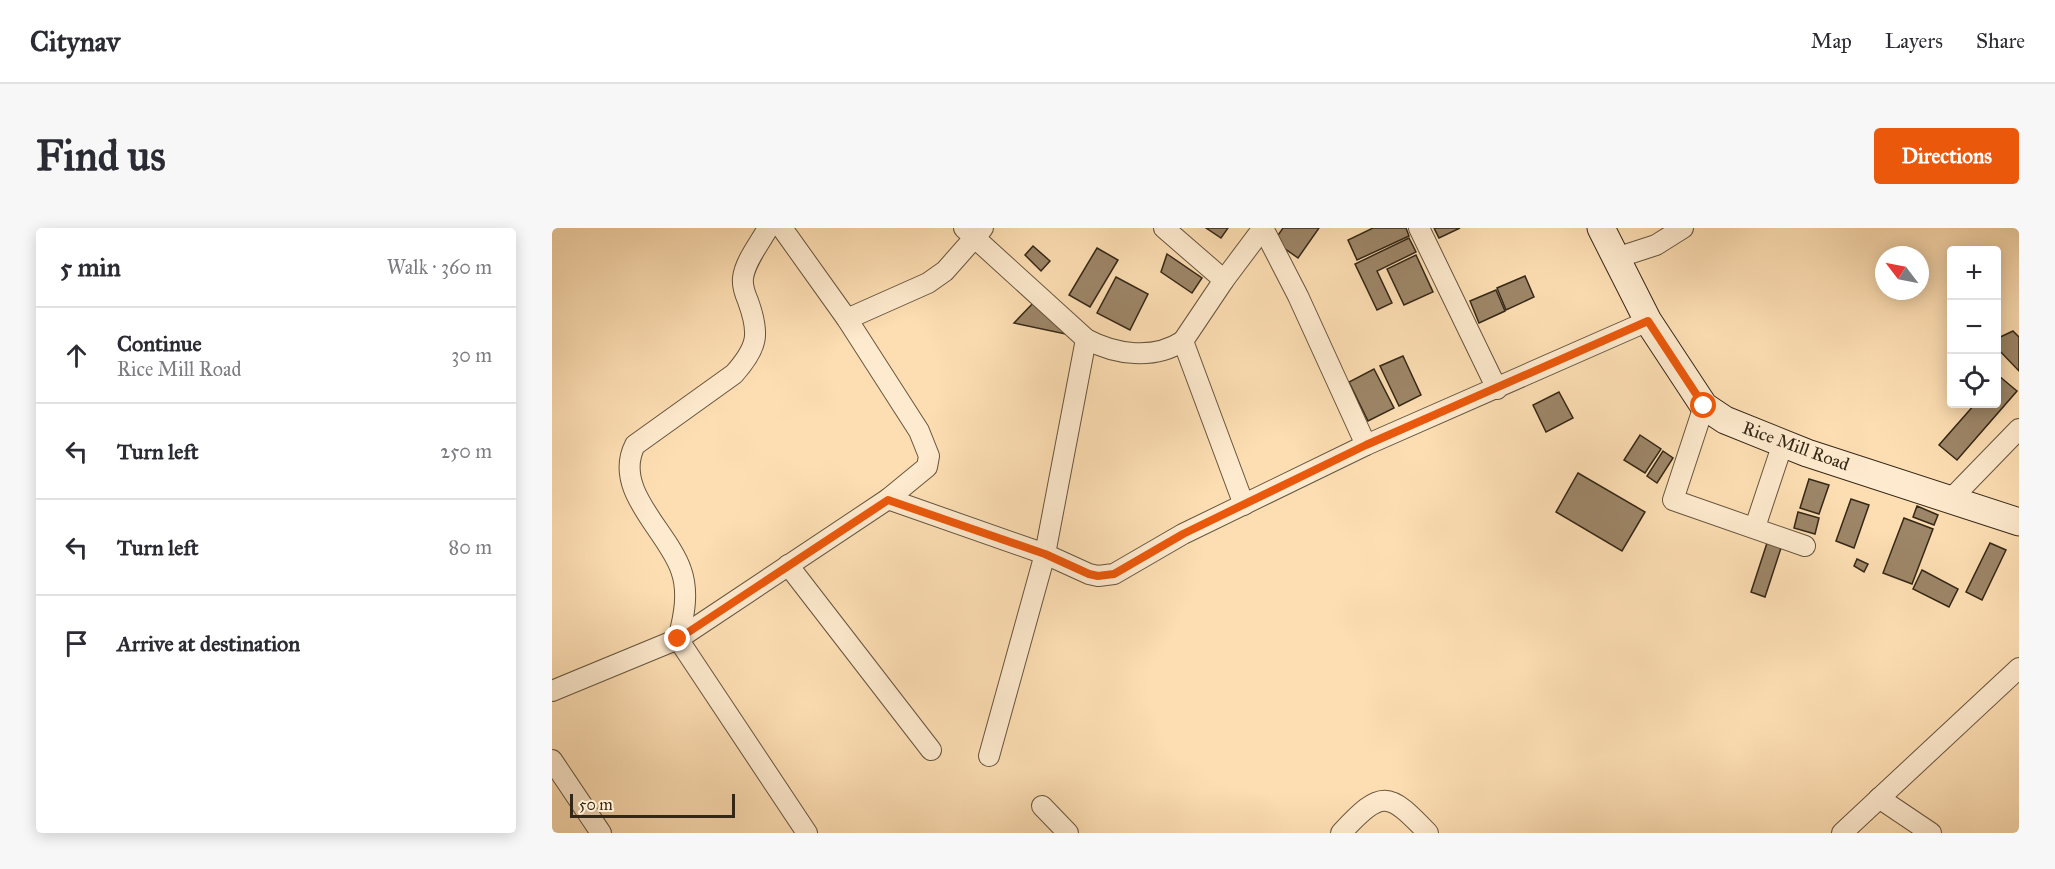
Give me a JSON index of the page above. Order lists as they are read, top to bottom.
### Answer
{
  "streets": {
    "main road": ["Rice Mill Road"]
  },
  "scale_bar": "50 m",
  "north": "top left",
  "page": {
    "header": "Citynav",
    "nav": ["Map", "Layers", "Share"],
    "buttons": "Directions",
    "title": "Find us",
    "heading": ["5 min", "Walk · 360 m"],
    "map_buttons": ["+", "−"],
    "list": [
      ["Continue", "Rice Mill Road", "30 m"],
      ["Turn left", "250 m"],
      ["Turn left", "80 m"],
      "Arrive at destination"
    ],
    "scale": "50 m"
  }
}
